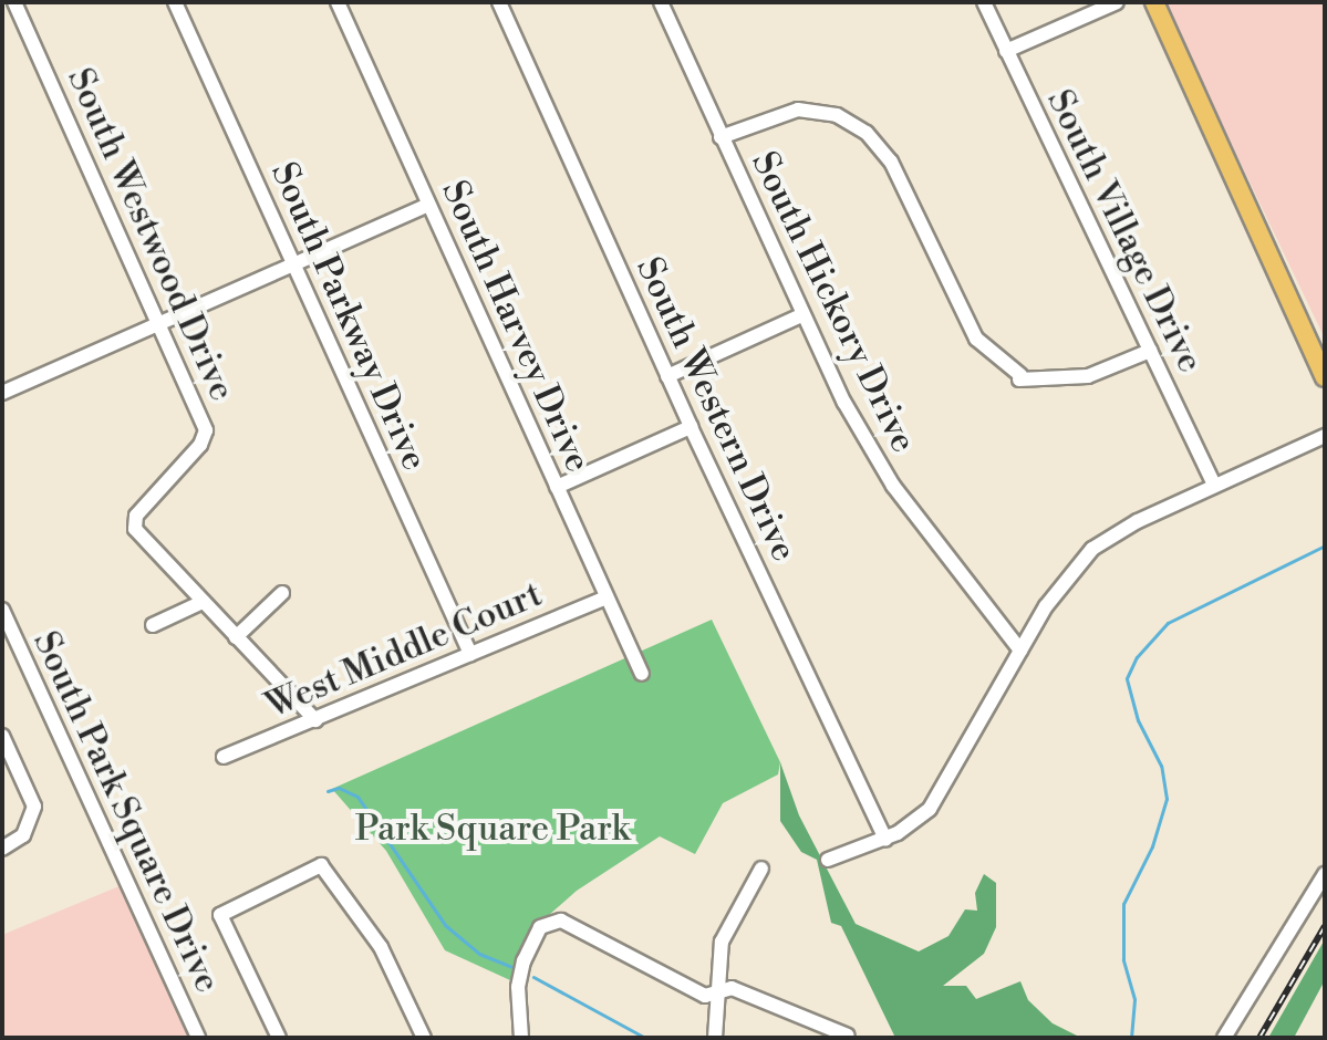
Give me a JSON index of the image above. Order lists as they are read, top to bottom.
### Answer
{
  "streets": {
    "street": [
      "South Village Drive",
      "South Westwood Drive",
      "South Hickory Drive",
      "South Parkway Drive",
      "South Harvey Drive",
      "South Western Drive",
      "West Middle Court",
      "South Park Square Drive"
    ]
  },
  "crossings": [
    ["South Westwood Drive", "West Middle Court"],
    ["South Parkway Drive", "West Middle Court"],
    ["South Harvey Drive", "West Middle Court"]
  ],
  "parks": ["Park Square Park"]
}
